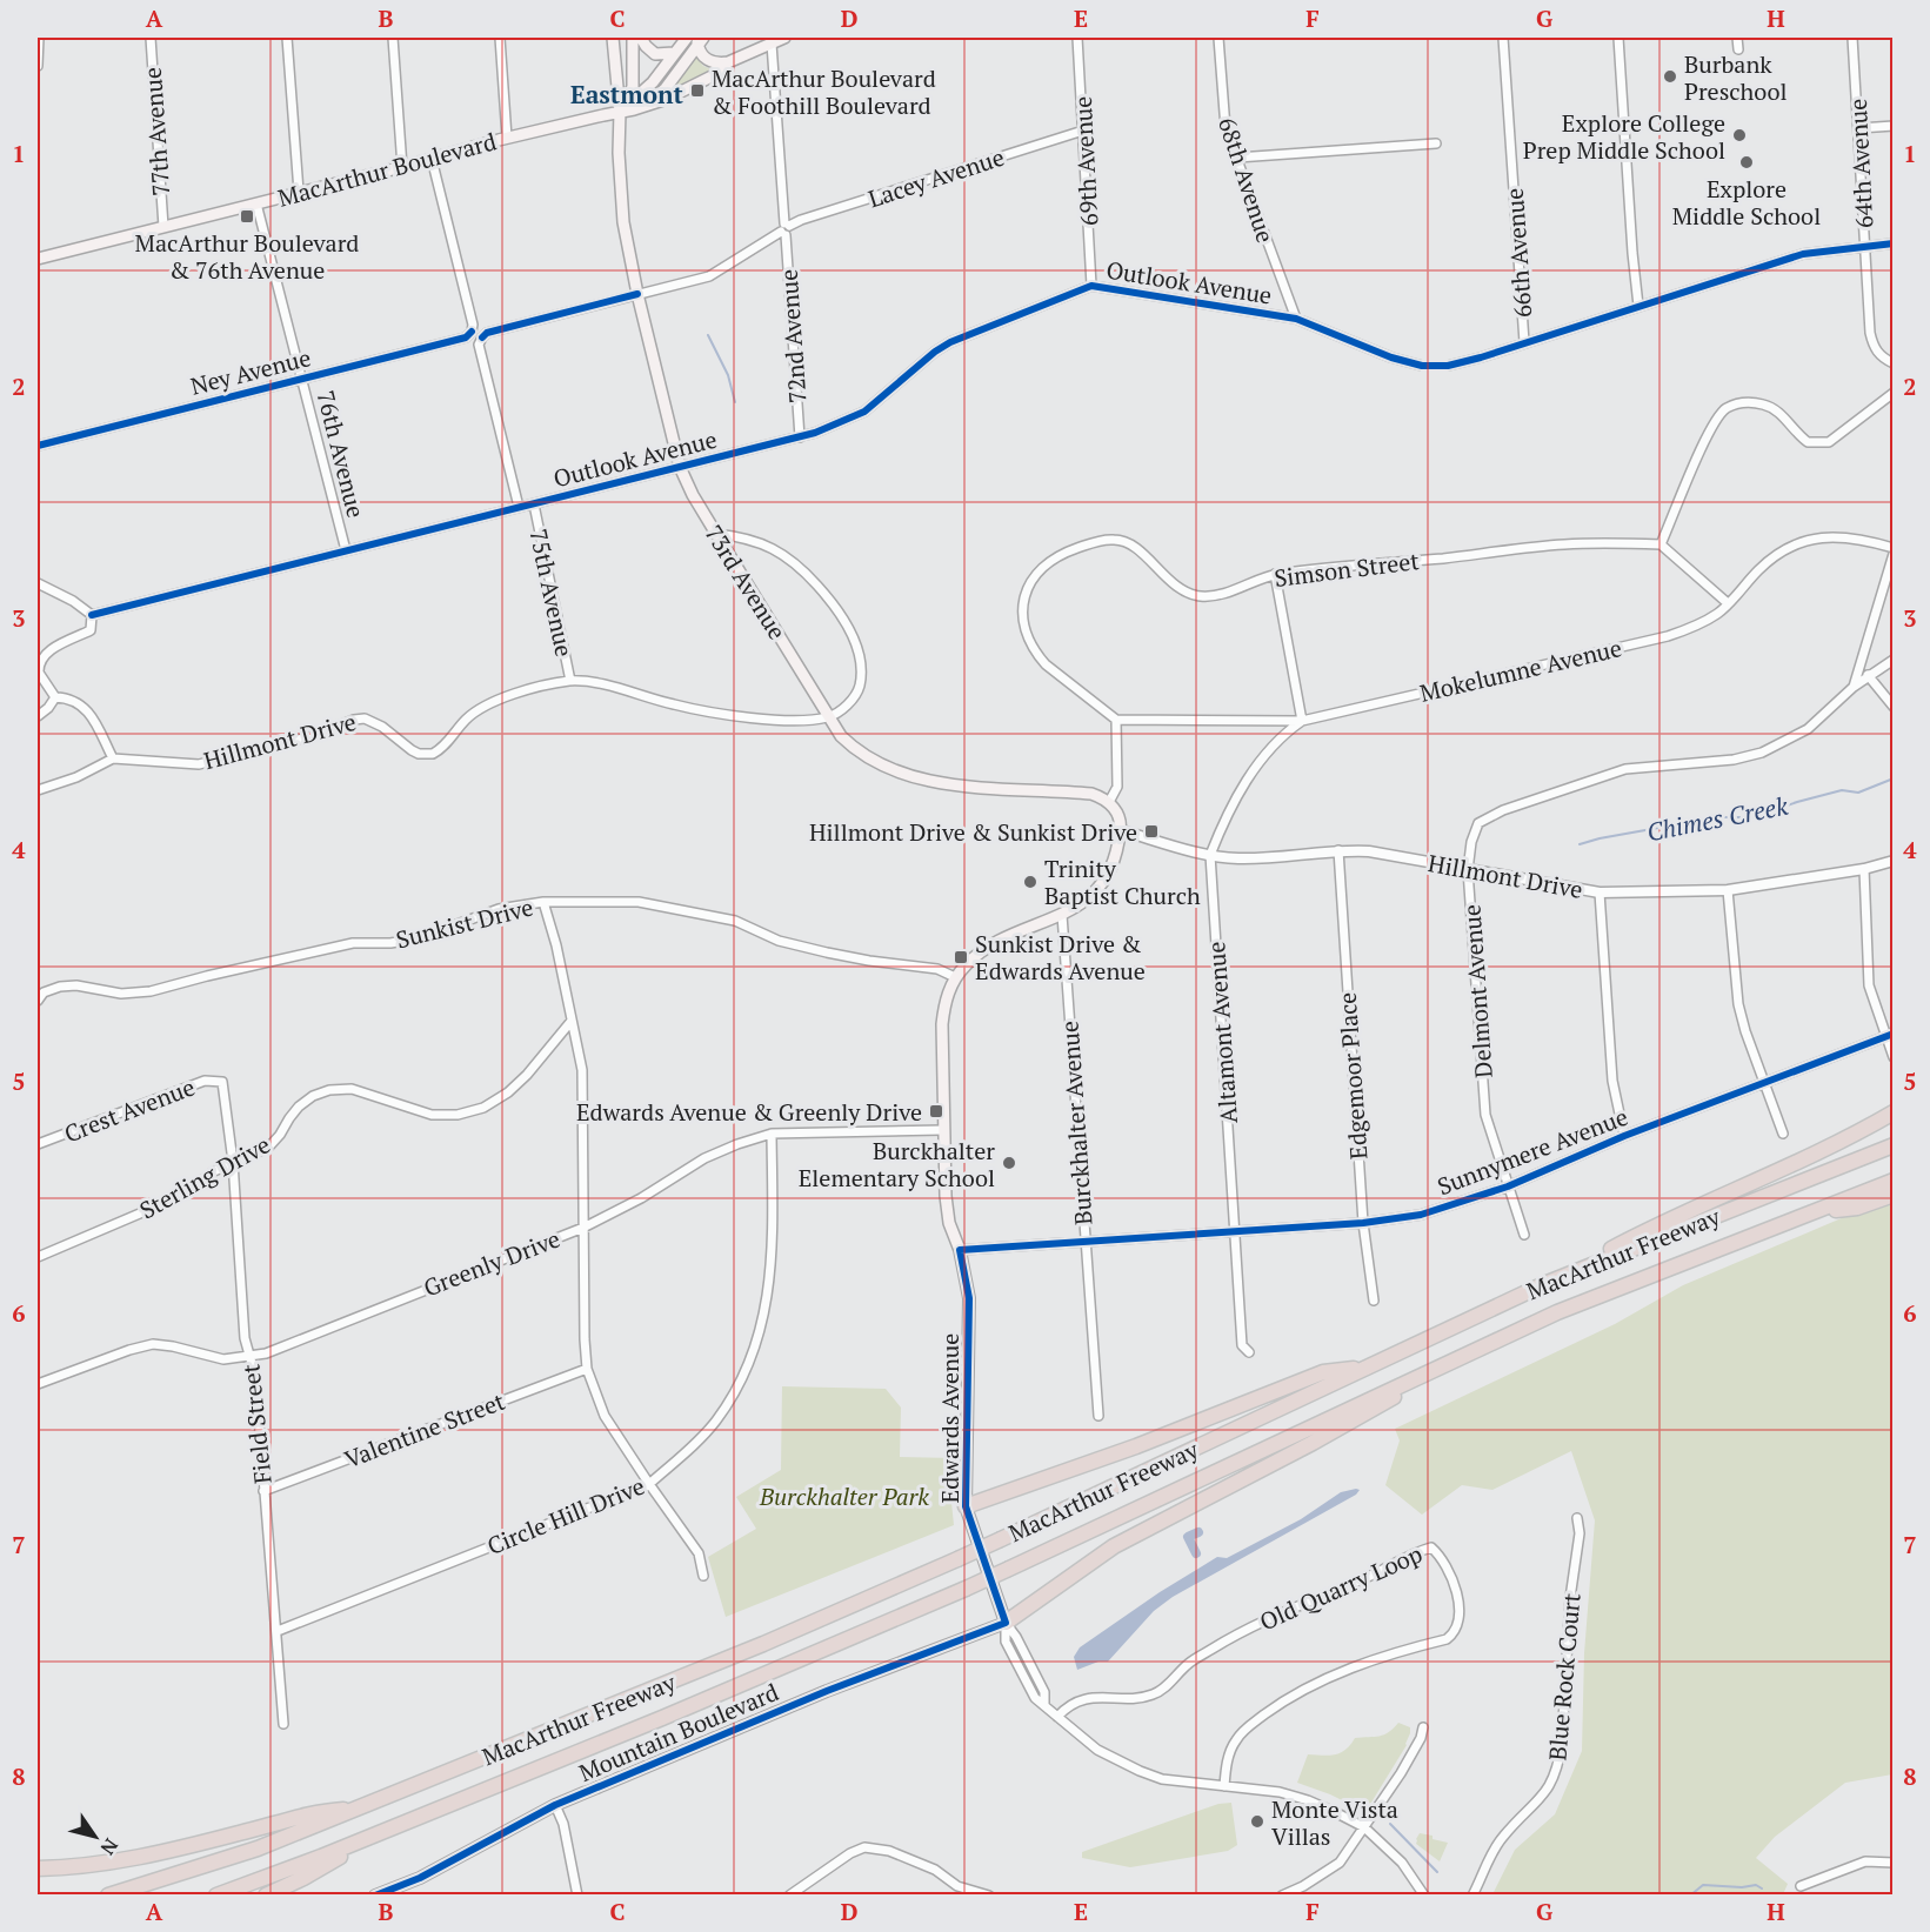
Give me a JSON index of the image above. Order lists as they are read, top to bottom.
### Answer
{
  "streets": {
    "highway": ["MacArthur Freeway"],
    "main road": [
      "MacArthur Boulevard",
      "73rd Avenue",
      "Edwards Avenue",
      "Mountain Boulevard"
    ],
    "street": [
      "77th Avenue",
      "69th Avenue",
      "64th Avenue",
      "Lacey Avenue",
      "68th Avenue",
      "66th Avenue",
      "Outlook Avenue",
      "72nd Avenue",
      "Ney Avenue",
      "76th Avenue",
      "Simson Street",
      "75th Avenue",
      "Mokelumne Avenue",
      "Hillmont Drive",
      "Sunkist Drive",
      "Delmont Avenue",
      "Altamont Avenue",
      "Edgemoor Place",
      "Crest Avenue",
      "Burckhalter Avenue",
      "Sunnymere Avenue",
      "Sterling Drive",
      "Greenly Drive",
      "Field Street",
      "Valentine Street",
      "Circle Hill Drive",
      "Old Quarry Loop",
      "Blue Rock Court"
    ]
  },
  "crossings": [
    ["77th Avenue", "MacArthur Boulevard"],
    ["69th Avenue", "Lacey Avenue"],
    ["69th Avenue", "Outlook Avenue"],
    ["64th Avenue", "Outlook Avenue"],
    ["MacArthur Boulevard", "72nd Avenue"],
    ["MacArthur Boulevard", "Ney Avenue"],
    ["MacArthur Boulevard", "76th Avenue"],
    ["MacArthur Boulevard", "73rd Avenue"],
    ["Lacey Avenue", "72nd Avenue"],
    ["68th Avenue", "Outlook Avenue"],
    ["66th Avenue", "Outlook Avenue"],
    ["Outlook Avenue", "72nd Avenue"],
    ["Outlook Avenue", "76th Avenue"],
    ["Outlook Avenue", "73rd Avenue"],
    ["Outlook Avenue", "75th Avenue"],
    ["Ney Avenue", "76th Avenue"],
    ["Simson Street", "Mokelumne Avenue"],
    ["73rd Avenue", "75th Avenue"],
    ["73rd Avenue", "Hillmont Drive"],
    ["75th Avenue", "Hillmont Drive"],
    ["Mokelumne Avenue", "Altamont Avenue"],
    ["Hillmont Drive", "Delmont Avenue"],
    ["Hillmont Drive", "Altamont Avenue"],
    ["Hillmont Drive", "Edgemoor Place"],
    ["Sunkist Drive", "Edwards Avenue"],
    ["Delmont Avenue", "Sunnymere Avenue"],
    ["Altamont Avenue", "Sunnymere Avenue"],
    ["Edgemoor Place", "Sunnymere Avenue"],
    ["Crest Avenue", "Field Street"],
    ["Burckhalter Avenue", "Sunnymere Avenue"],
    ["Sunnymere Avenue", "Edwards Avenue"],
    ["Sterling Drive", "Field Street"],
    ["Greenly Drive", "Edwards Avenue"],
    ["Greenly Drive", "Field Street"],
    ["Greenly Drive", "Circle Hill Drive"],
    ["Edwards Avenue", "Mountain Boulevard"],
    ["Field Street", "Valentine Street"],
    ["Field Street", "Circle Hill Drive"]
  ],
  "districts": ["Eastmont"],
  "water": ["Chimes Creek"],
  "parks": ["Burckhalter Park"],
  "places": {
    "other": [
      "Burbank Preschool",
      "Explore College Prep Middle School",
      "Explore Middle School",
      "Trinity Baptist Church",
      "Burckhalter Elementary School",
      "Monte Vista Villas"
    ],
    "transit": [
      "MacArthur Boulevard & Foothill Boulevard",
      "MacArthur Boulevard & 76th Avenue",
      "Hillmont Drive & Sunkist Drive",
      "Sunkist Drive & Edwards Avenue",
      "Edwards Avenue & Greenly Drive"
    ]
  },
  "north": "bottom right",
  "grid": {
    "columns": [
      "A",
      "B",
      "C",
      "D",
      "E",
      "F",
      "G",
      "H"
    ],
    "rows": [
      "1",
      "2",
      "3",
      "4",
      "5",
      "6",
      "7",
      "8"
    ]
  }
}
